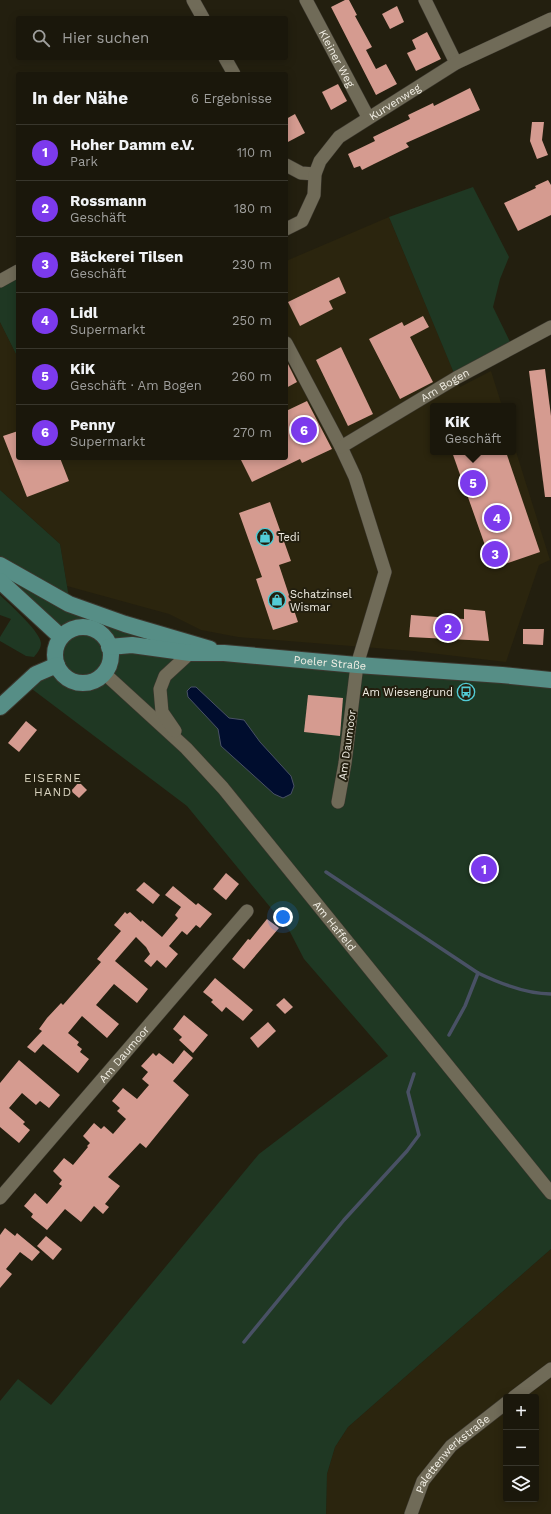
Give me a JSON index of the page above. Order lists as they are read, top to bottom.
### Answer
{
  "streets": {
    "main road": ["Poeler Straße"],
    "street": [
      "Kleiner Weg",
      "Kurvenweg",
      "Am Bogen",
      "Am Daumoor",
      "Am Haffeld",
      "Palettenwerkstraße"
    ]
  },
  "crossings": [
    ["Kleiner Weg", "Kurvenweg"],
    ["Poeler Straße", "Am Daumoor"],
    ["Poeler Straße", "Am Haffeld"]
  ],
  "districts": ["EISERNE HAND"],
  "places": {
    "shop": ["Tedi", "Schatzinsel Wismar"],
    "bus stop": ["Am Wiesengrund"]
  },
  "page": {
    "search": "Hier suchen",
    "heading": ["In der Nähe", "6 Ergebnisse"],
    "list": [
      {
        "mark": "1",
        "name": "Hoher Damm e.V.",
        "note": "Park",
        "value": "110 m"
      },
      {
        "mark": "2",
        "name": "Rossmann",
        "note": "Geschäft",
        "value": "180 m"
      },
      {
        "mark": "3",
        "name": "Bäckerei Tilsen",
        "note": "Geschäft",
        "value": "230 m"
      },
      {
        "mark": "4",
        "name": "Lidl",
        "note": "Supermarkt",
        "value": "250 m"
      },
      {
        "mark": "5",
        "name": "KiK",
        "note": "Geschäft · Am Bogen",
        "value": "260 m"
      },
      {
        "mark": "6",
        "name": "Penny",
        "note": "Supermarkt",
        "value": "270 m"
      }
    ],
    "popup": ["KiK", "Geschäft"],
    "pins": [
      "6",
      "5",
      "4",
      "3",
      "2",
      "1"
    ],
    "map_buttons": ["+", "−"]
  }
}
